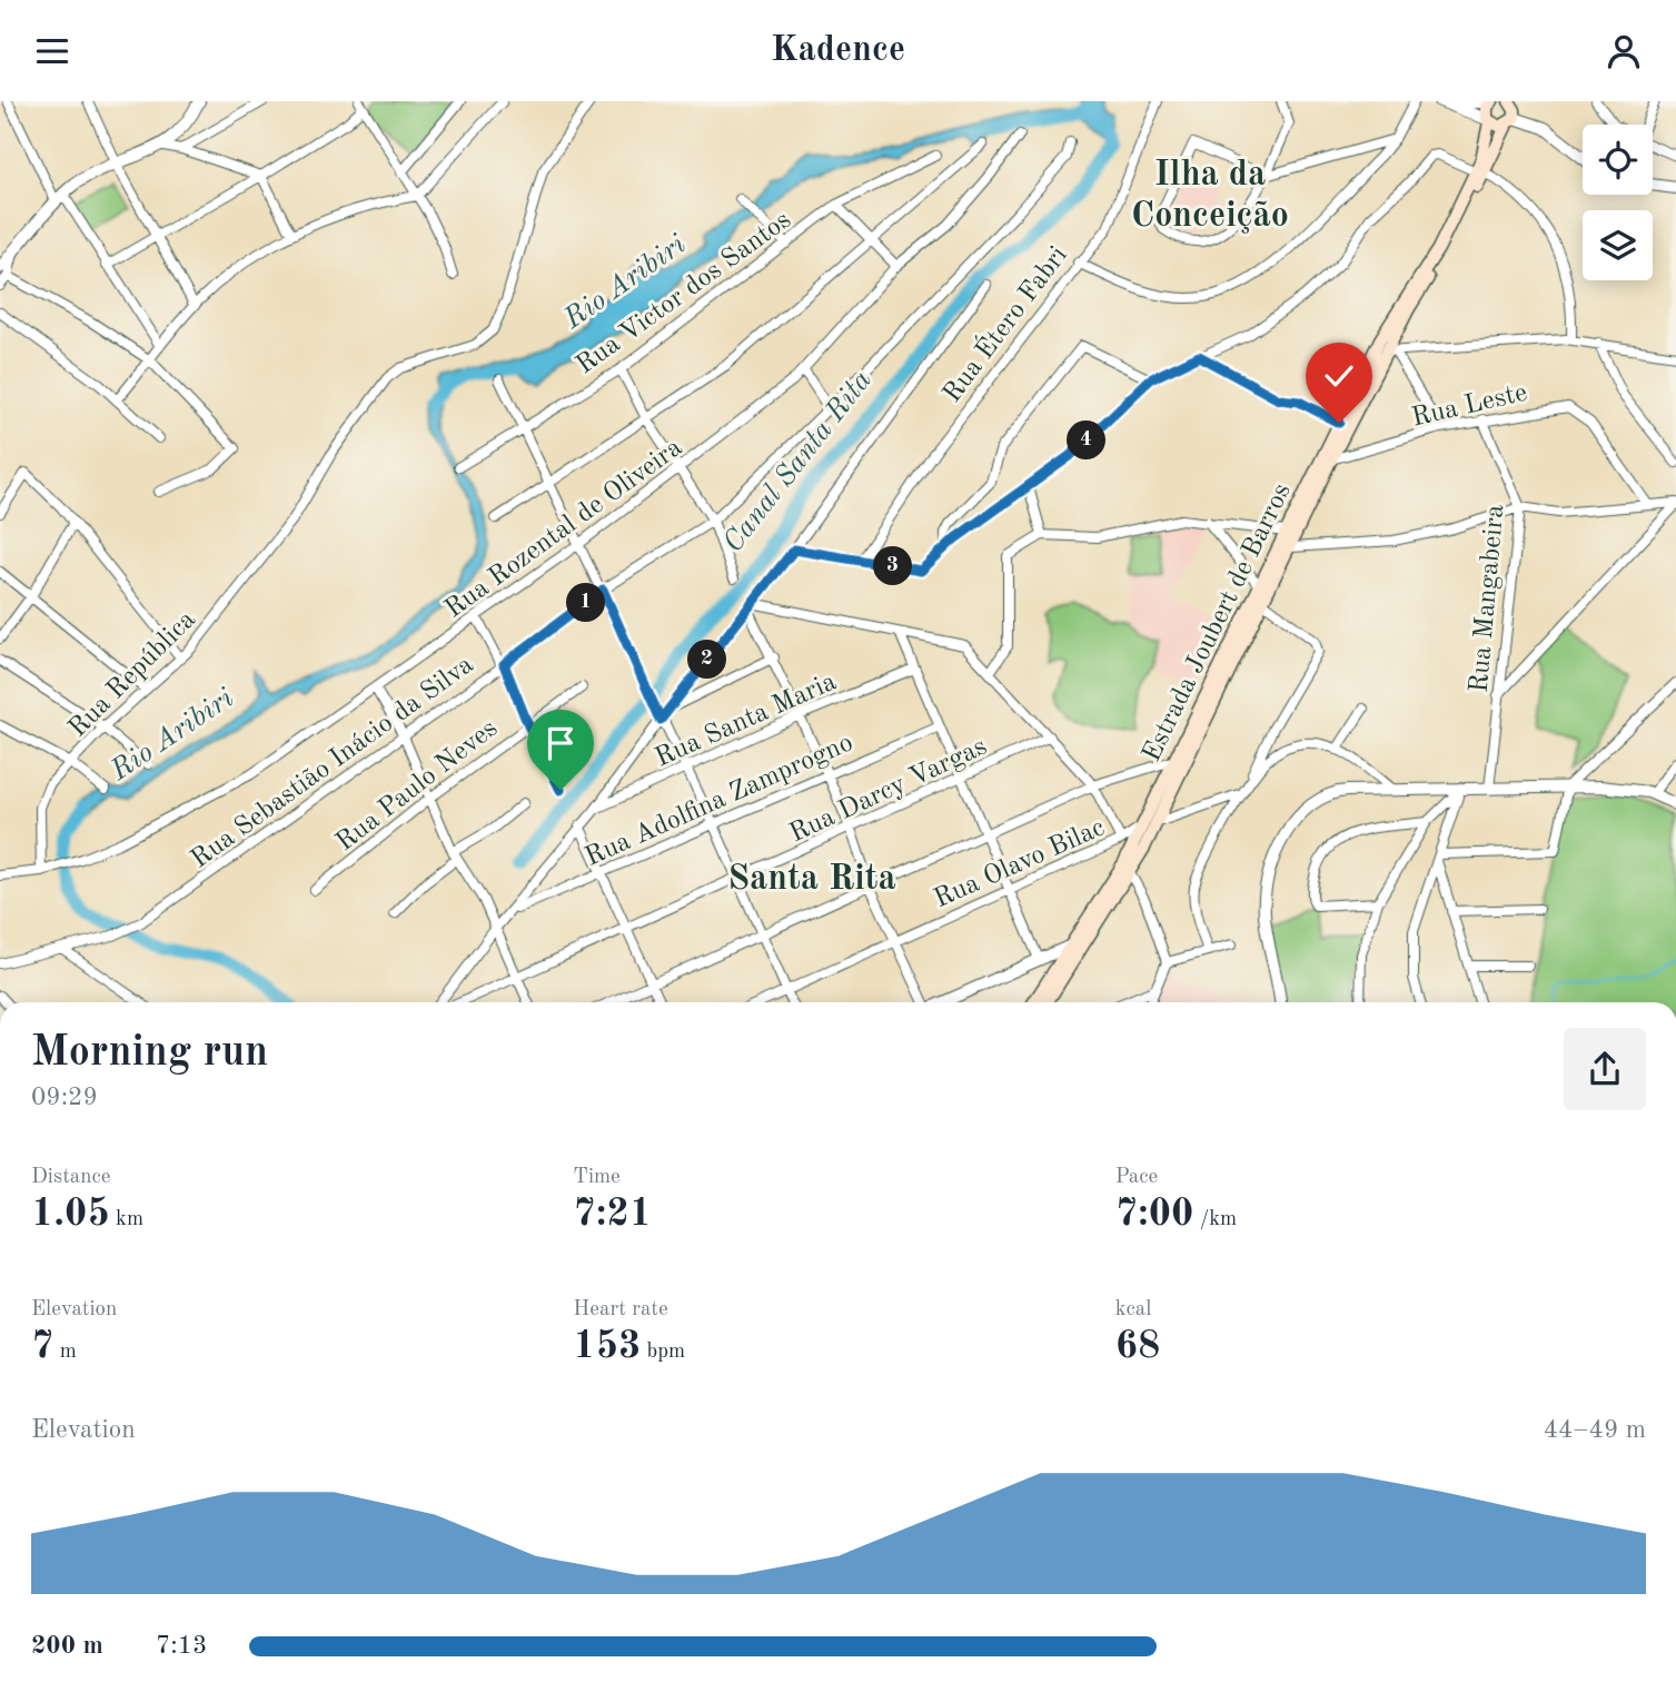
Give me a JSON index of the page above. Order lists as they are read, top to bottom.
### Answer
{
  "streets": {
    "main road": ["Estrada Joubert de Barros"],
    "street": [
      "Rua Victor dos Santos",
      "Rua Étero Fabri",
      "Rua Leste",
      "Rua Rozental de Oliveira",
      "Rua Mangabeira",
      "Rua República",
      "Rua Santa Maria",
      "Rua Sebastião Inácio da Silva",
      "Rua Paulo Neves",
      "Rua Darcy Vargas",
      "Rua Adolfina Zamprogno",
      "Rua Olavo Bilac"
    ]
  },
  "crossings": [
    ["Rua Leste", "Rua Mangabeira"],
    ["Rua Leste", "Estrada Joubert de Barros"],
    ["Rua Rozental de Oliveira", "Rua República"],
    ["Estrada Joubert de Barros", "Rua Olavo Bilac"]
  ],
  "districts": ["Ilha da Conceição", "Santa Rita"],
  "water": ["Rio Aribiri", "Canal Santa Rita"],
  "page": {
    "header": "Kadence",
    "pins": [
      "4",
      "3",
      "1",
      "2"
    ],
    "heading": ["Morning run", "09:29"],
    "stats": [
      ["Distance", "1.05 km"],
      ["Time", "7:21"],
      ["Pace", "7:00 /km"],
      ["Elevation", "7 m"],
      ["Heart rate", "153 bpm"],
      ["kcal", "68"]
    ],
    "chart": ["Elevation", "44–49 m"],
    "list": [
      {
        "name": "200 m",
        "note": "7:13"
      }
    ]
  }
}
